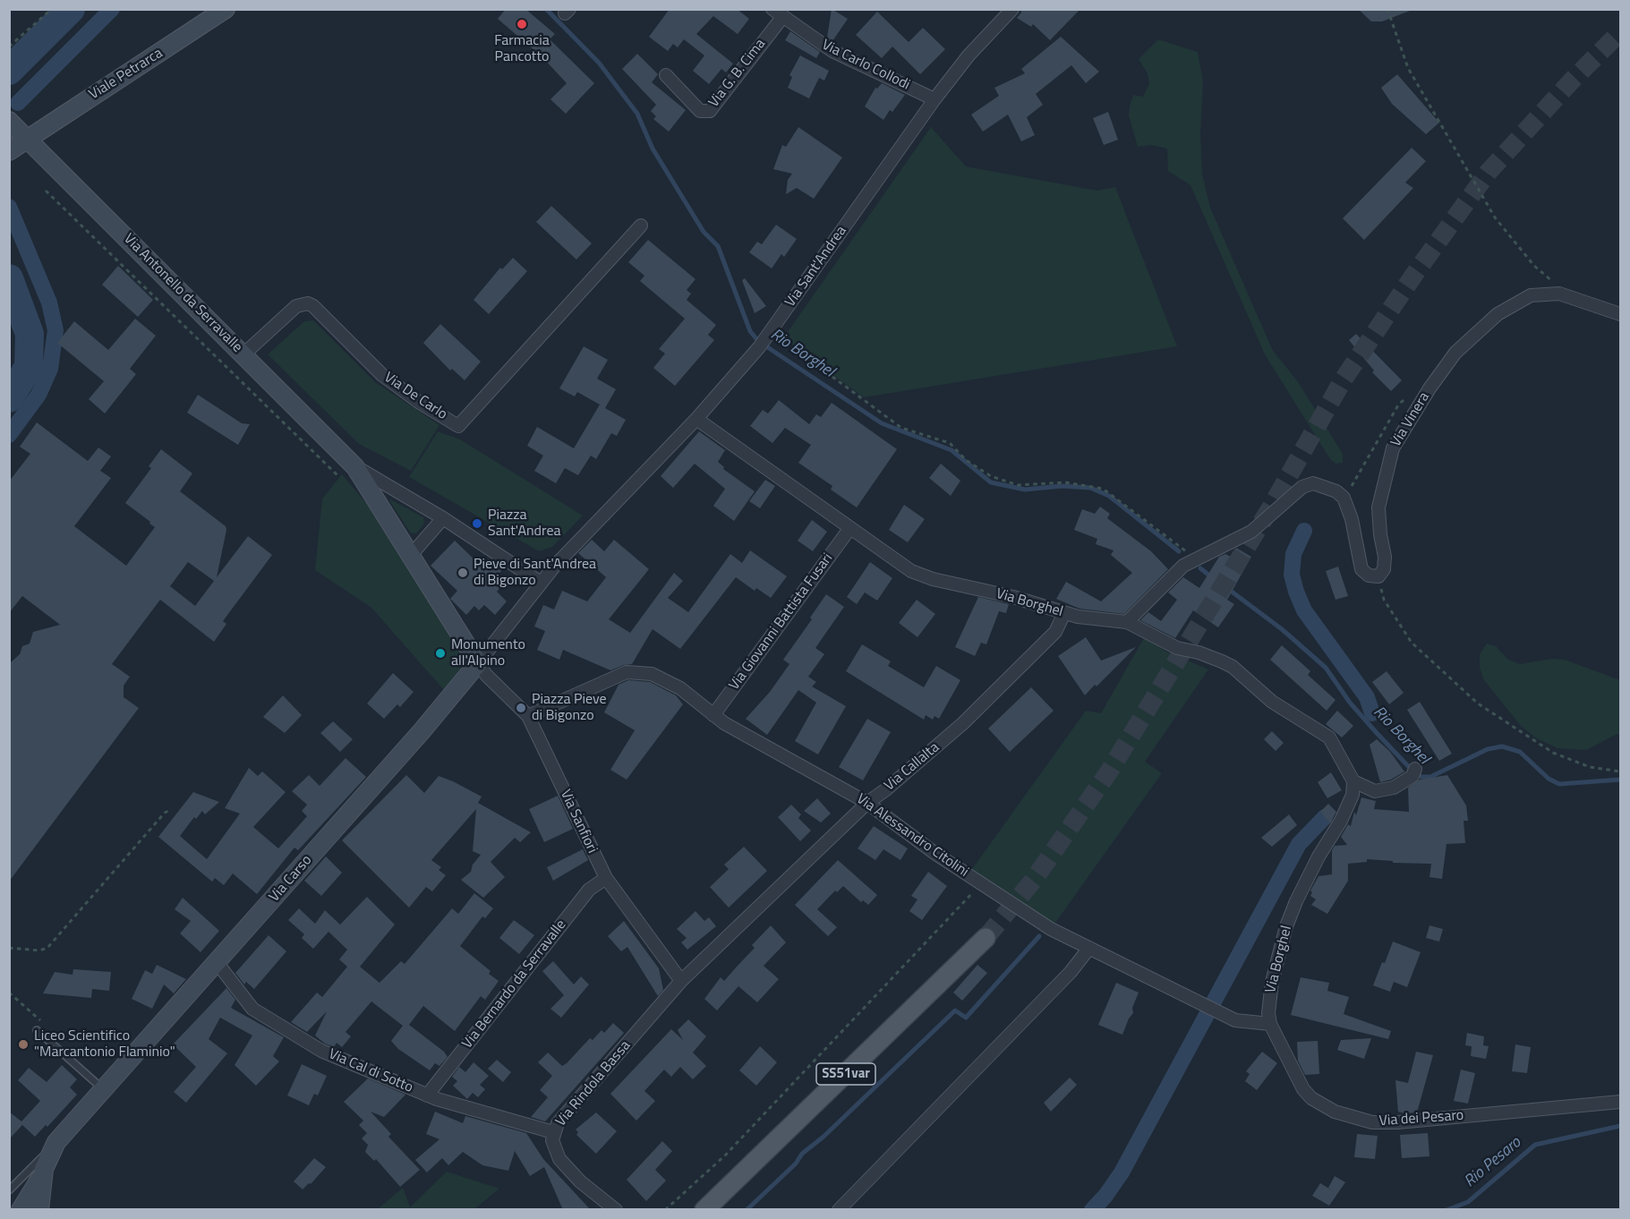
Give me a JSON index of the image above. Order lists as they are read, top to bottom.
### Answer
{
  "streets": {
    "main road": ["SS51var"],
    "street": [
      "Via Carlo Collodi",
      "Via G. B. Cima",
      "Viale Petrarca",
      "Via Sant'Andrea",
      "Via Antonello da Serravalle",
      "Via De Carlo",
      "Via Vinera",
      "Via Borghel",
      "Via Giovanni Battista Fusari",
      "Via Callalta",
      "Via Sanfiori",
      "Via Alessandro Citolini",
      "Via Carso",
      "Via Bernardo da Serravalle",
      "Via Cal di Sotto",
      "Via Rindola Bassa",
      "Via dei Pesaro"
    ]
  },
  "crossings": [
    ["Via Carlo Collodi", "Via G. B. Cima"],
    ["Via Carlo Collodi", "Via Sant'Andrea"],
    ["Viale Petrarca", "Via Antonello da Serravalle"],
    ["Via Sant'Andrea", "Via Antonello da Serravalle"],
    ["Via Sant'Andrea", "Via Borghel"],
    ["Via Sant'Andrea", "Via Carso"],
    ["Via Antonello da Serravalle", "Via De Carlo"],
    ["Via Antonello da Serravalle", "Via Sanfiori"],
    ["Via Antonello da Serravalle", "Via Carso"],
    ["Via Borghel", "Via Giovanni Battista Fusari"],
    ["Via Borghel", "Via Callalta"],
    ["Via Borghel", "Via Alessandro Citolini"],
    ["Via Borghel", "Via dei Pesaro"],
    ["Via Giovanni Battista Fusari", "Via Alessandro Citolini"],
    ["Via Callalta", "Via Sanfiori"],
    ["Via Callalta", "Via Alessandro Citolini"],
    ["Via Callalta", "Via Rindola Bassa"],
    ["Via Sanfiori", "Via Alessandro Citolini"],
    ["Via Sanfiori", "Via Carso"],
    ["Via Sanfiori", "Via Bernardo da Serravalle"],
    ["Via Sanfiori", "Via Rindola Bassa"],
    ["Via Alessandro Citolini", "Via dei Pesaro"],
    ["Via Carso", "Via Cal di Sotto"],
    ["Via Bernardo da Serravalle", "Via Cal di Sotto"],
    ["Via Cal di Sotto", "Via Rindola Bassa"]
  ],
  "water": ["Rio Borghel", "Rio Pesaro"],
  "places": [
    "Farmacia Pancotto",
    "Piazza Sant'Andrea",
    "Pieve di Sant'Andrea di Bigonzo",
    "Monumento all'Alpino",
    "Piazza Pieve di Bigonzo",
    "Liceo Scientifico \"Marcantonio Flaminio\""
  ]
}
